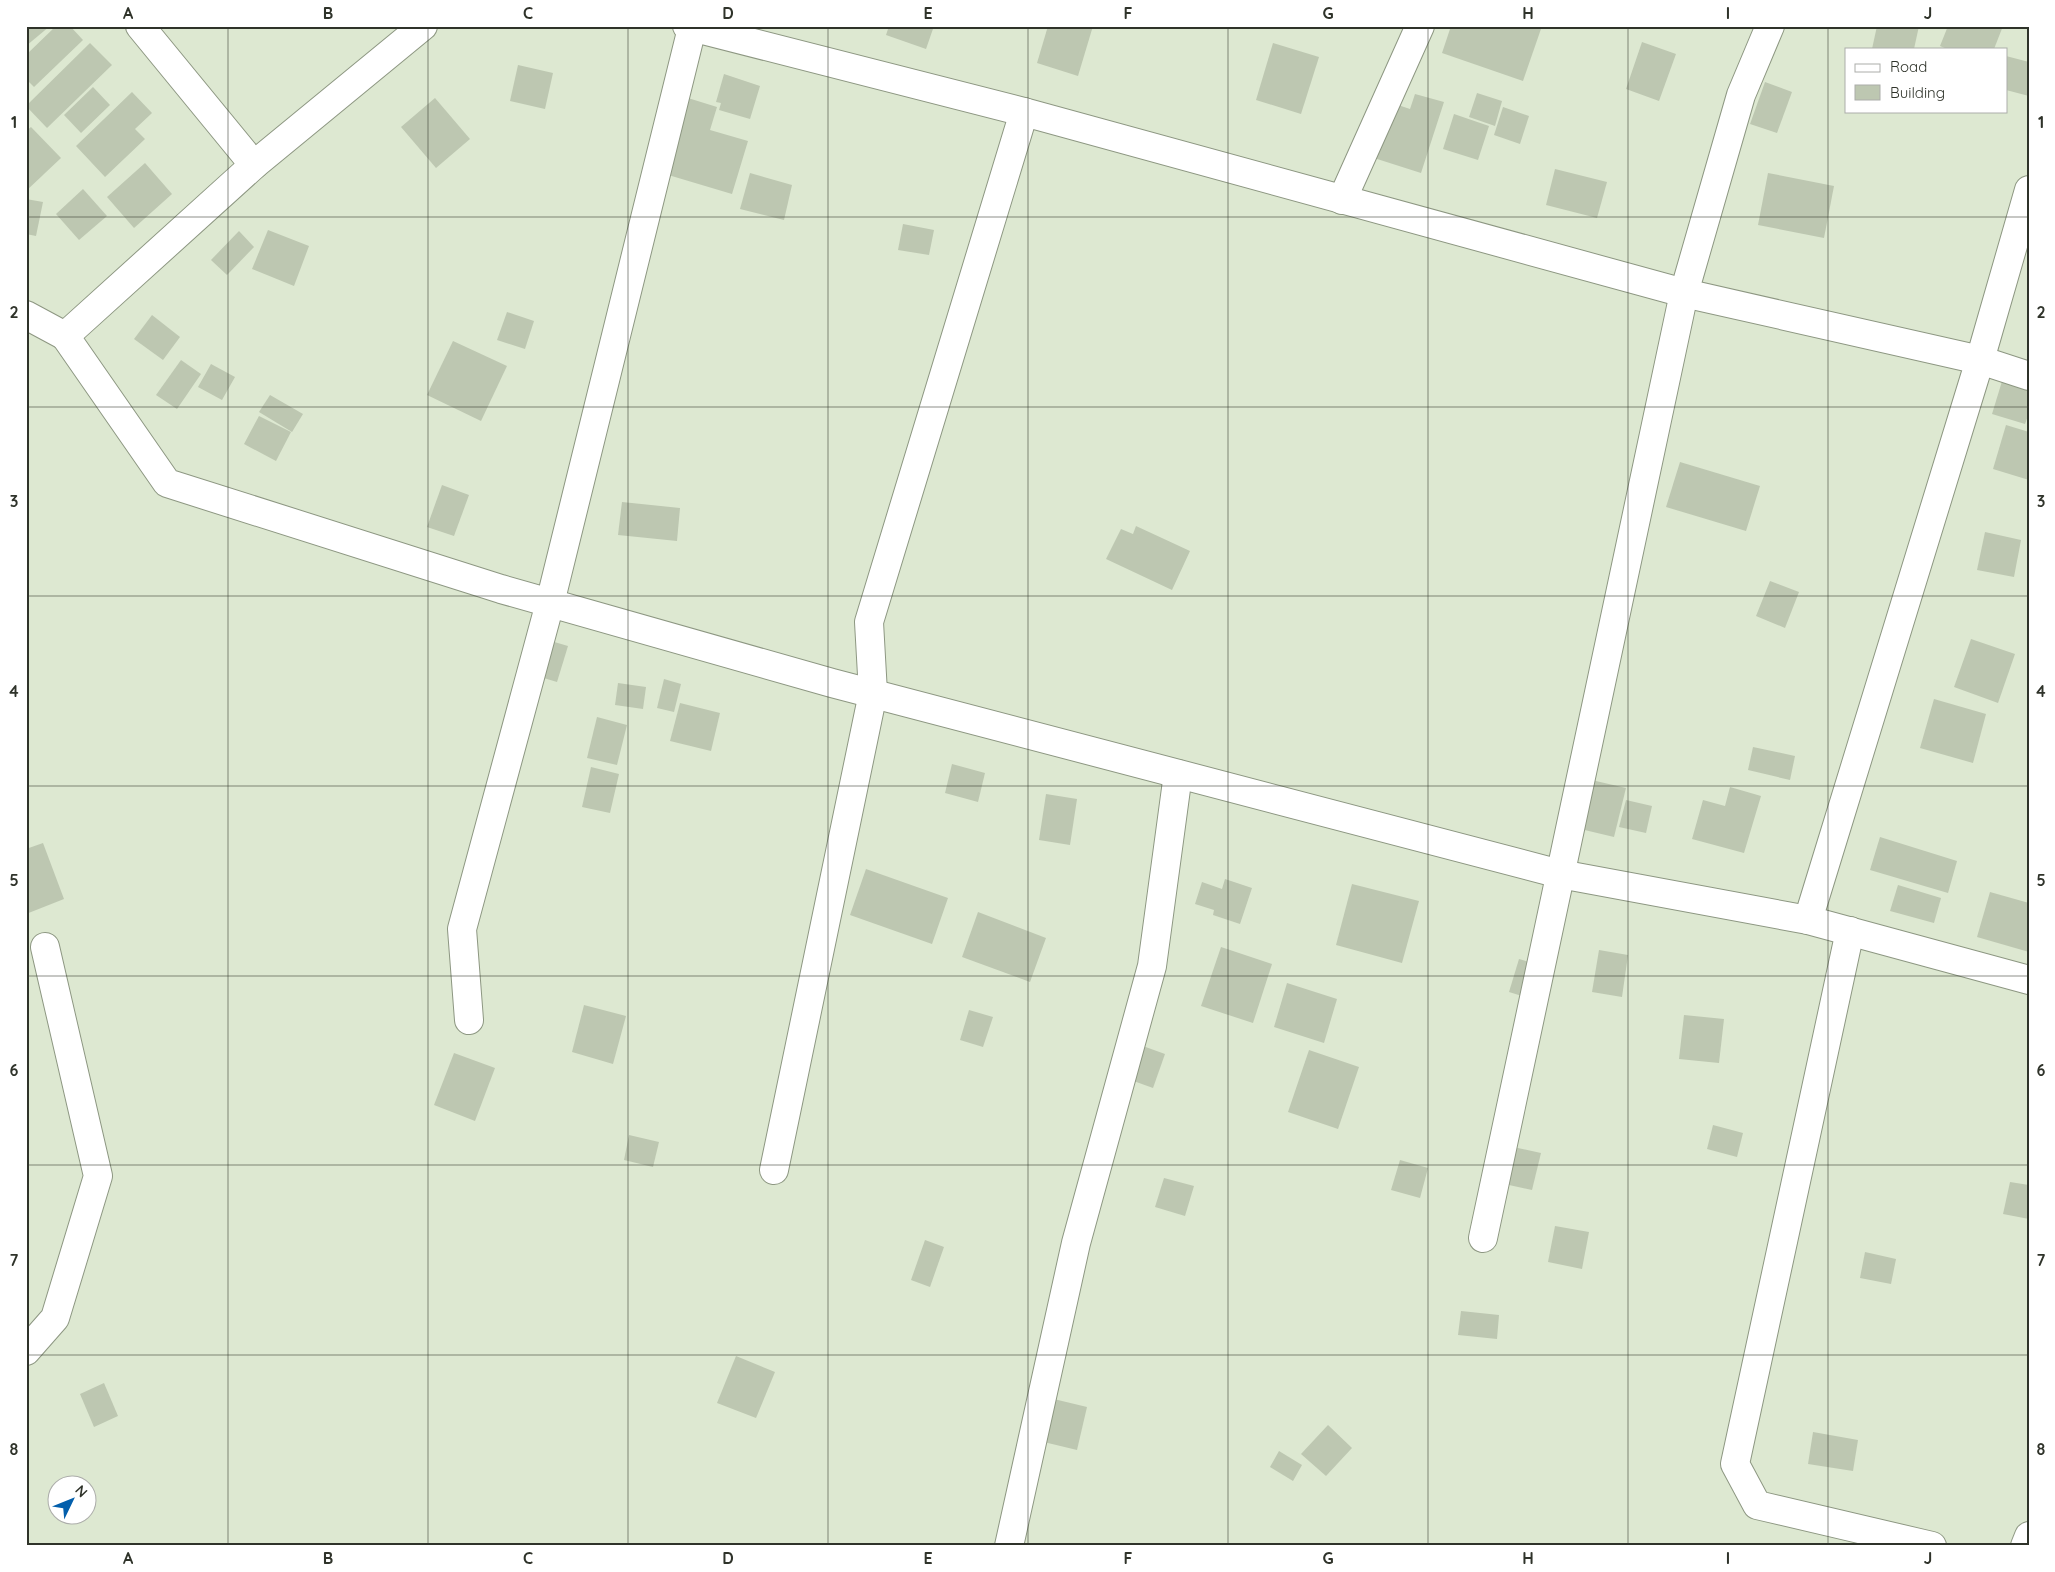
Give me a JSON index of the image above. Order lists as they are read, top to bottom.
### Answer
{
  "legend": ["Road", "Building"],
  "north": "top right",
  "grid": {
    "columns": [
      "A",
      "B",
      "C",
      "D",
      "E",
      "F",
      "G",
      "H",
      "I",
      "J"
    ],
    "rows": [
      "1",
      "2",
      "3",
      "4",
      "5",
      "6",
      "7",
      "8"
    ]
  }
}
